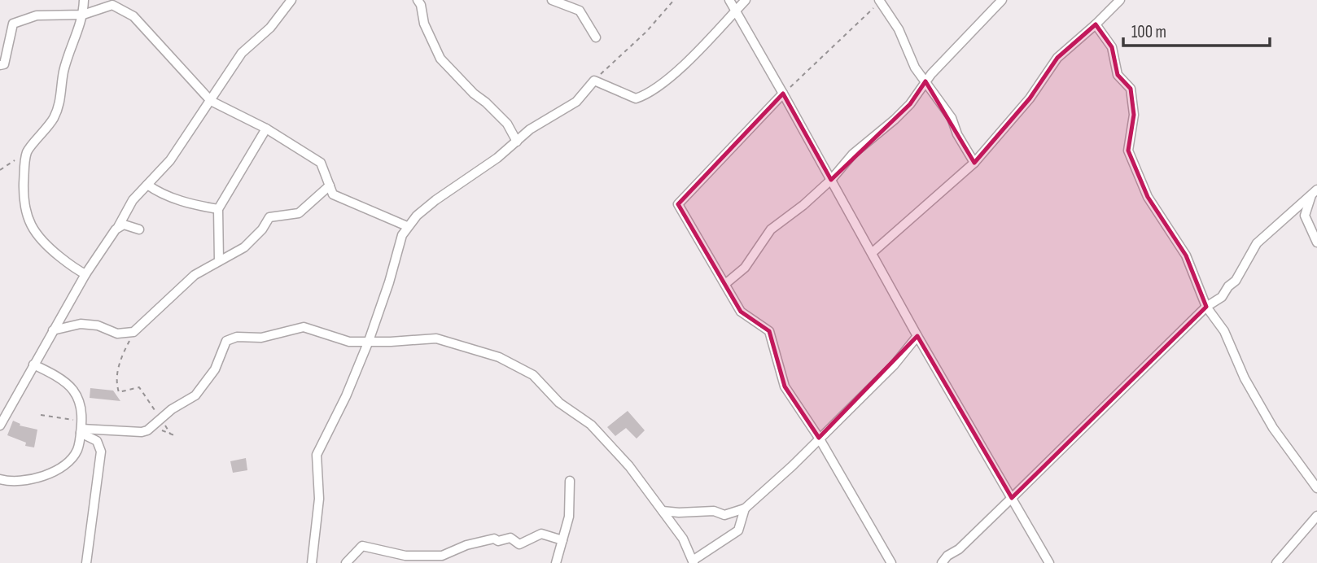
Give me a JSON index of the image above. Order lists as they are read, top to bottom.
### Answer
{
  "scale_bar": "100 m"
}
